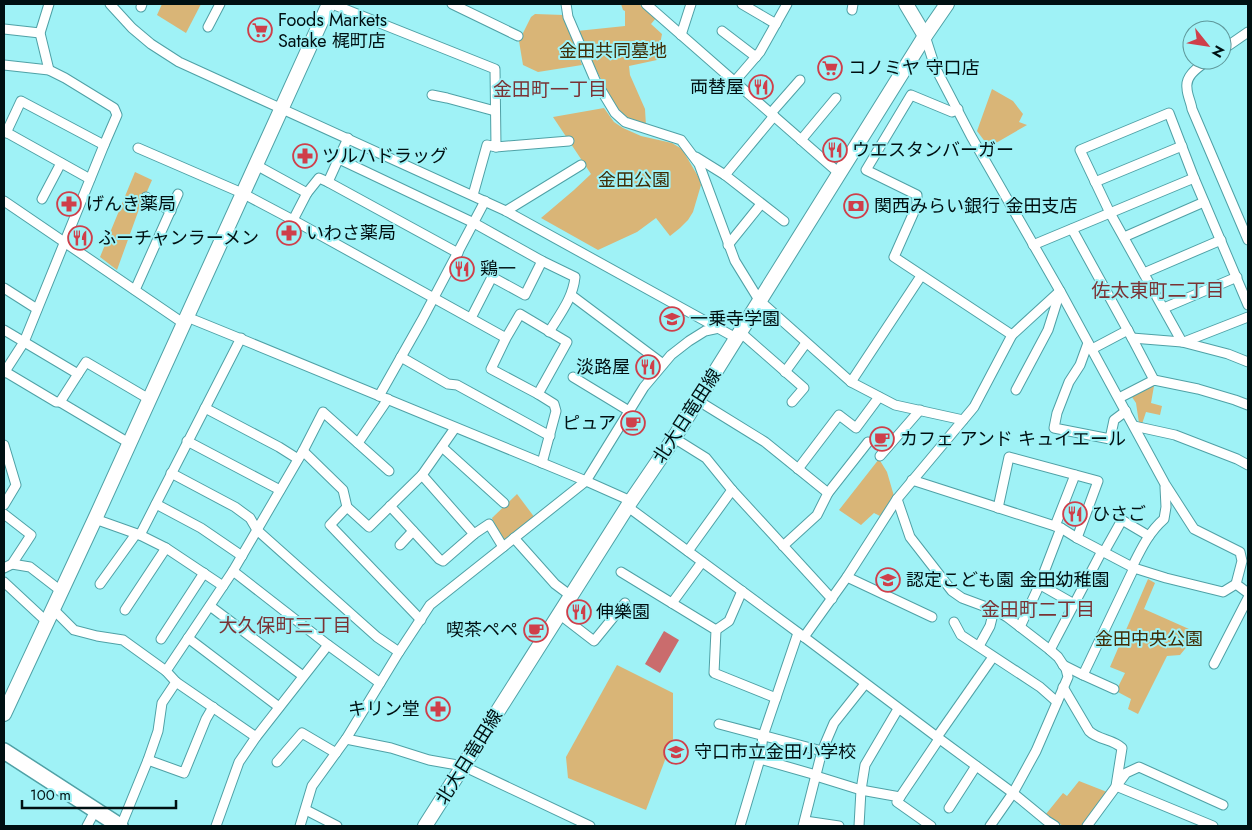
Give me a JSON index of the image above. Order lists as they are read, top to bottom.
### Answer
{
  "streets": {
    "main road": ["北大日竜田線"]
  },
  "districts": [
    "金田町一丁目",
    "佐太東町二丁目",
    "金田町二丁目",
    "大久保町三丁目"
  ],
  "parks": ["金田共同墓地", "金田公園", "金田中央公園"],
  "places": {
    "supermarket": ["Foods Markets Satake 梶町店", "コノミヤ 守口店"],
    "restaurant": [
      "両替屋",
      "ウエスタンバーガー",
      "ふーチャンラーメン",
      "鶏一",
      "淡路屋",
      "ひさご",
      "伸樂園"
    ],
    "pharmacy": [
      "ツルハドラッグ",
      "げんき薬局",
      "いわさ薬局",
      "キリン堂"
    ],
    "bank": ["関西みらい銀行 金田支店"],
    "school or university": ["一乗寺学園", "認定こども園 金田幼稚園", "守口市立金田小学校"],
    "cafe": ["ピュア", "カフェ アンド キュイエール", "喫茶ペペ"]
  },
  "scale_bar": "100 m",
  "north": "bottom right"
}
